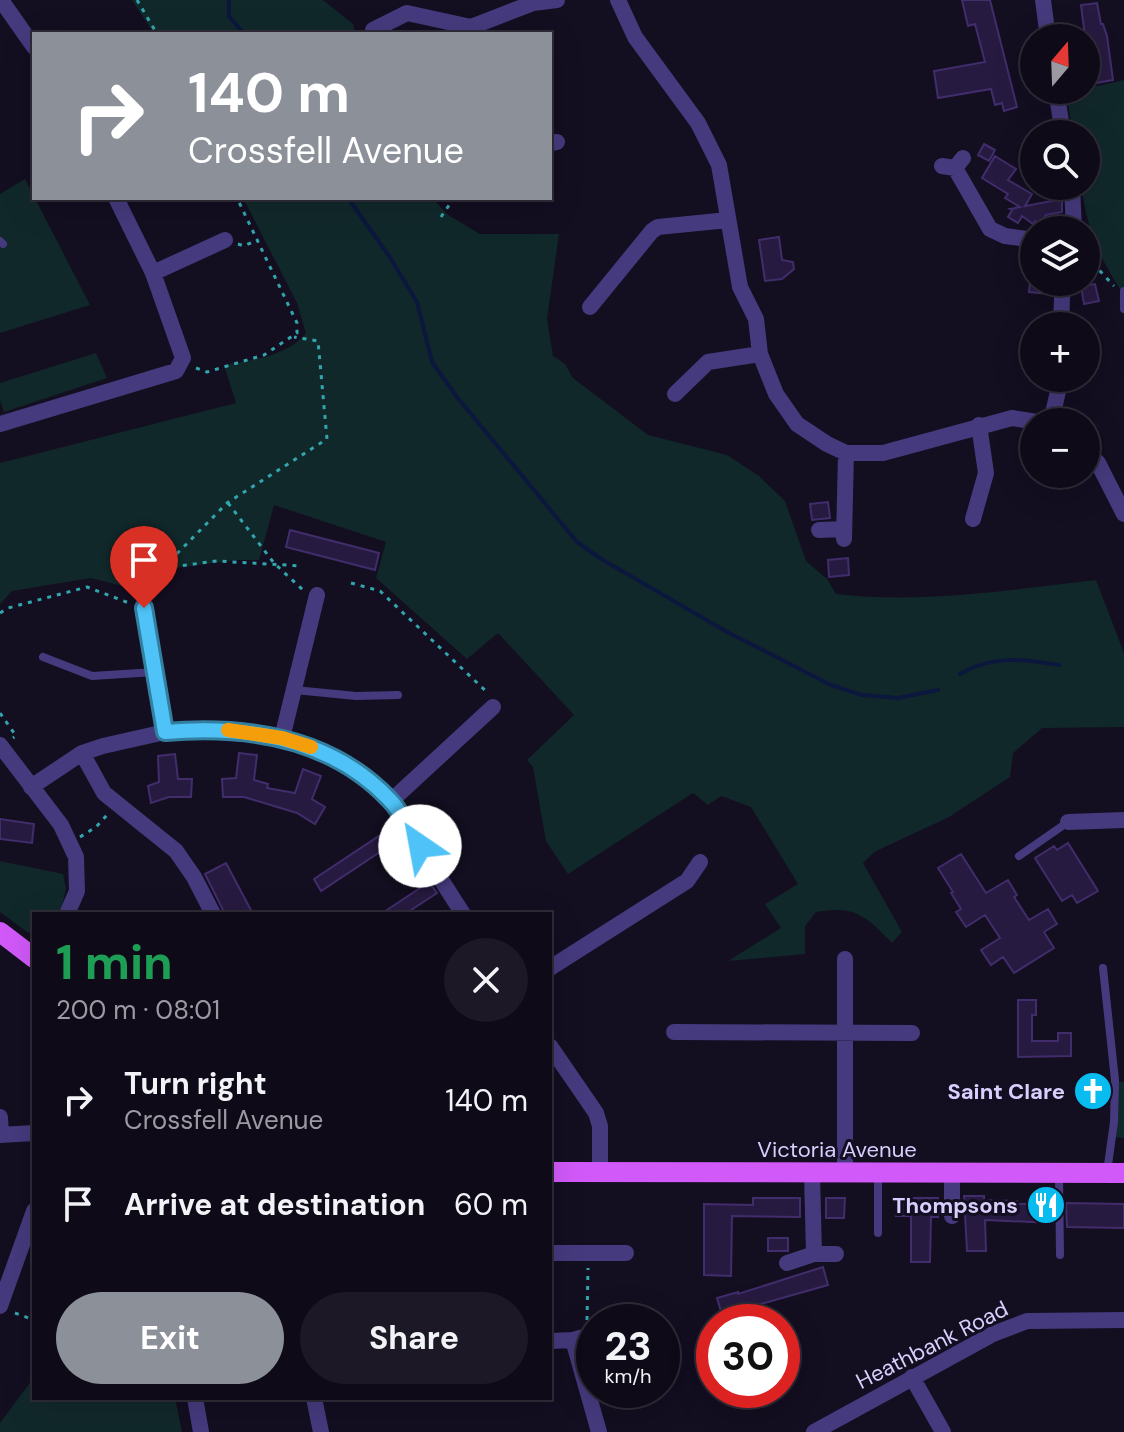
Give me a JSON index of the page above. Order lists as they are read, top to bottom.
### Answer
{
  "streets": {
    "main road": ["Victoria Avenue"],
    "street": ["Heathbank Road"]
  },
  "places": {
    "church": ["Saint Clare"],
    "restaurant": ["Thompsons"]
  },
  "north": "top",
  "page": {
    "map_buttons": ["+", "−"],
    "turn": ["140 m", "Crossfell Avenue"],
    "heading": ["1 min", "200 m · 08:01"],
    "list": [
      {
        "name": "Turn right",
        "note": "Crossfell Avenue",
        "value": "140 m"
      },
      {
        "name": "Arrive at destination",
        "value": "60 m"
      }
    ],
    "buttons": ["Exit", "Share"],
    "speed": "23 km/h",
    "limit": "30"
  }
}
